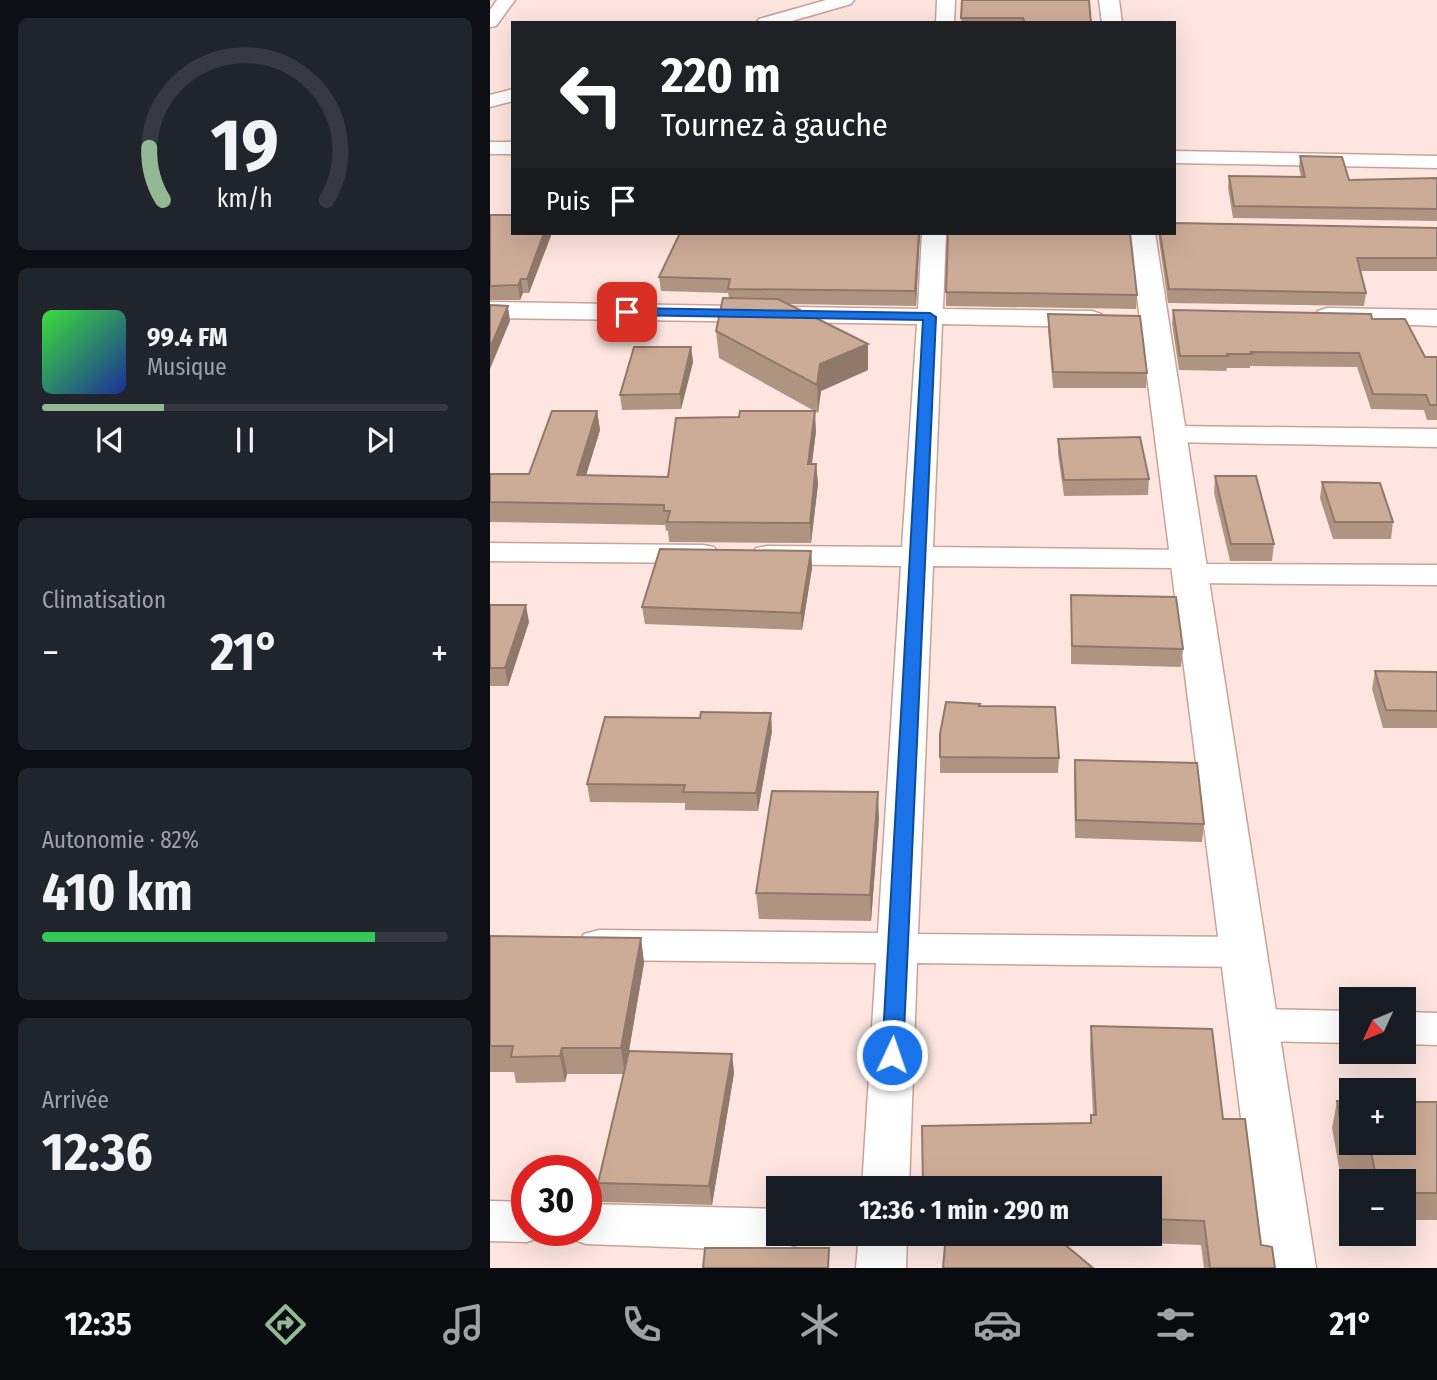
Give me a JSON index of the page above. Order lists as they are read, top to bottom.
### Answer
{
  "north": "bottom left",
  "page": {
    "turn": ["220 m", "Tournez à gauche"],
    "then": "Puis",
    "song": ["99.4 FM", "Musique"],
    "tile": [
      "Climatisation",
      ["Autonomie · 82%", "410 km"],
      ["Arrivée", "12:36"]
    ],
    "heat": ["−", "21°", "+"],
    "map_buttons": ["+", "−"],
    "limit": "30",
    "trip": "12:36 · 1 min · 290 m",
    "tabs": ["12:35", "21°"],
    "gauge": ["19", "km/h"]
  }
}
